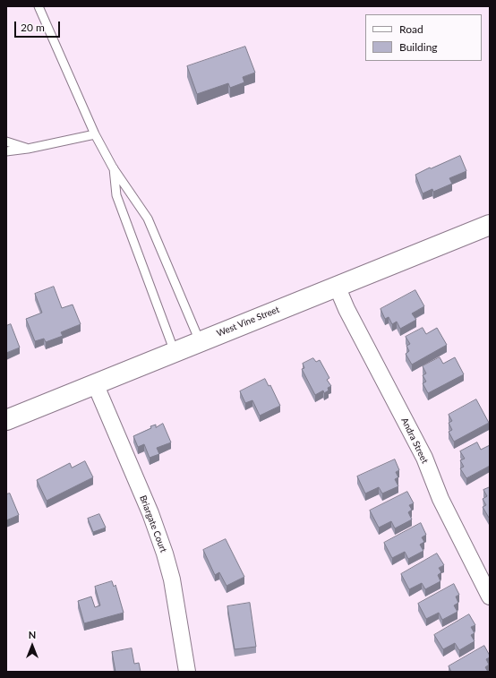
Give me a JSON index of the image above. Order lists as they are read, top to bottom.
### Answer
{
  "streets": {
    "main road": ["West Vine Street"],
    "street": ["Andra Street", "Briargate Court"]
  },
  "crossings": [
    ["West Vine Street", "Andra Street"],
    ["West Vine Street", "Briargate Court"]
  ],
  "legend": ["Road", "Building"],
  "scale_bar": "20 m",
  "north": "top"
}
